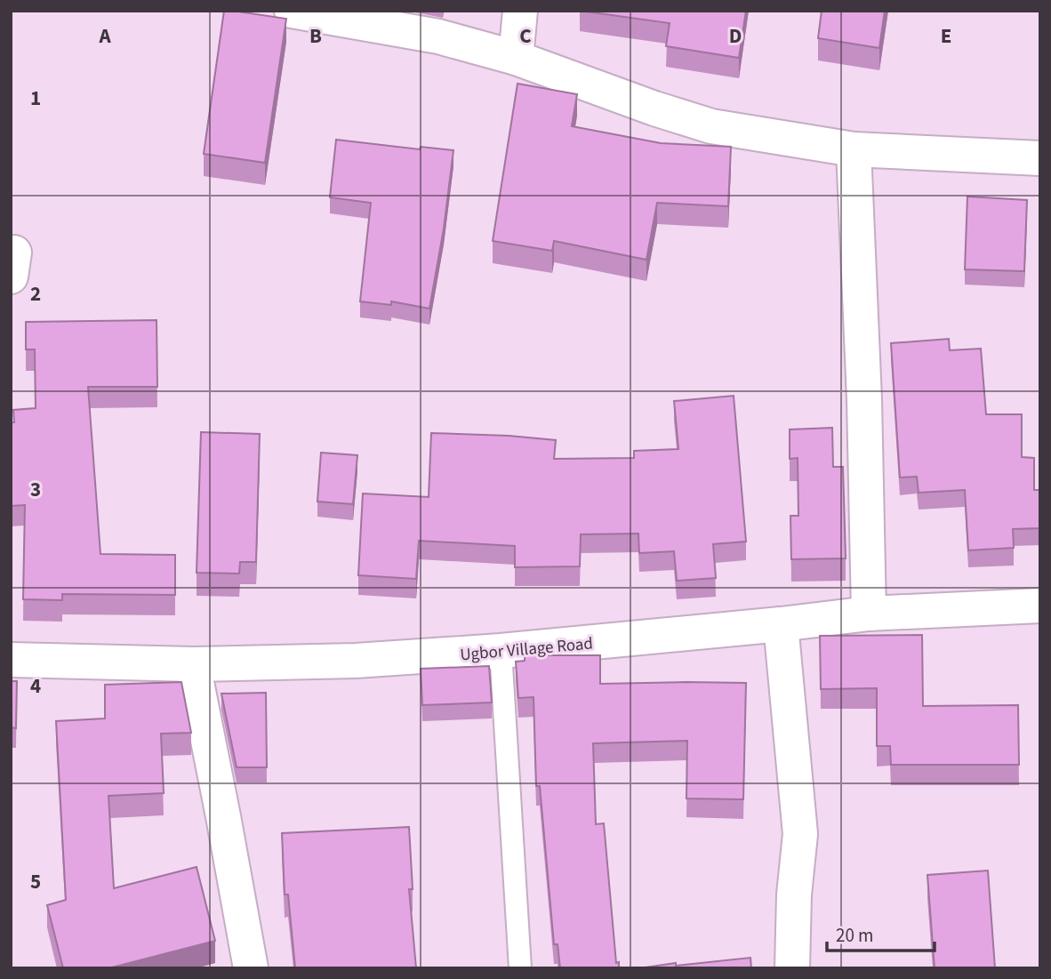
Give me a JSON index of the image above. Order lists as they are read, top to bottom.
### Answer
{
  "streets": {
    "street": ["Ugbor Village Road"]
  },
  "scale_bar": "20 m",
  "grid": {
    "columns": [
      "A",
      "B",
      "C",
      "D",
      "E"
    ],
    "rows": [
      "1",
      "2",
      "3",
      "4",
      "5"
    ]
  }
}
